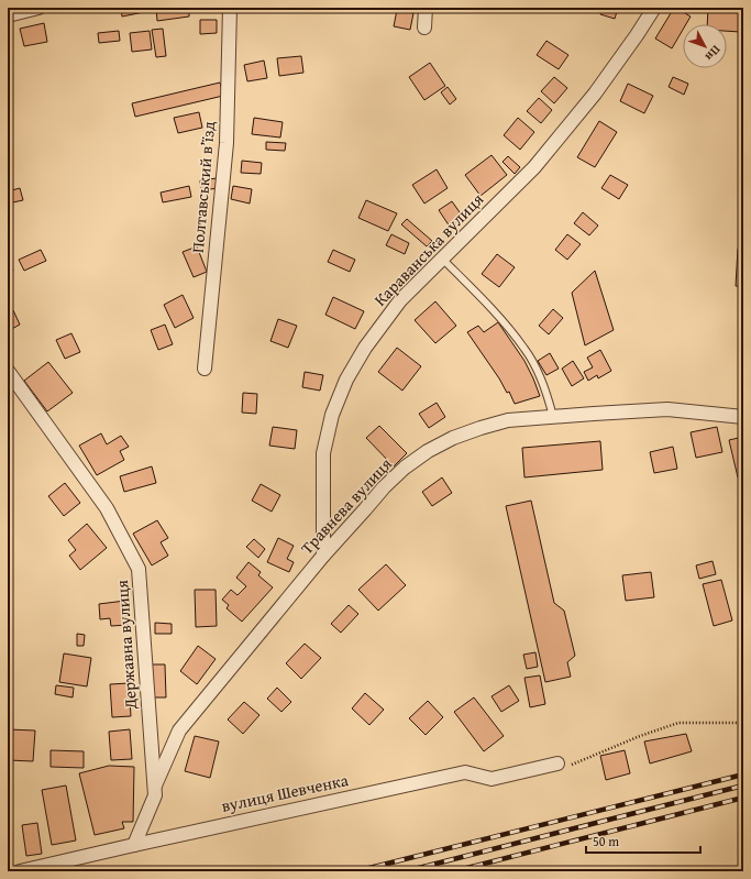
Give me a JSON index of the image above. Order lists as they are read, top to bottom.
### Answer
{
  "streets": {
    "street": [
      "Полтавський в’їзд",
      "Караванська вулиця",
      "Травнева вулиця",
      "Державна вулиця",
      "вулиця Шевченка"
    ]
  },
  "crossings": [
    ["Караванська вулиця", "Травнева вулиця"],
    ["Травнева вулиця", "Державна вулиця"],
    ["Державна вулиця", "вулиця Шевченка"]
  ],
  "scale_bar": "50 m",
  "north": "bottom right"
}
